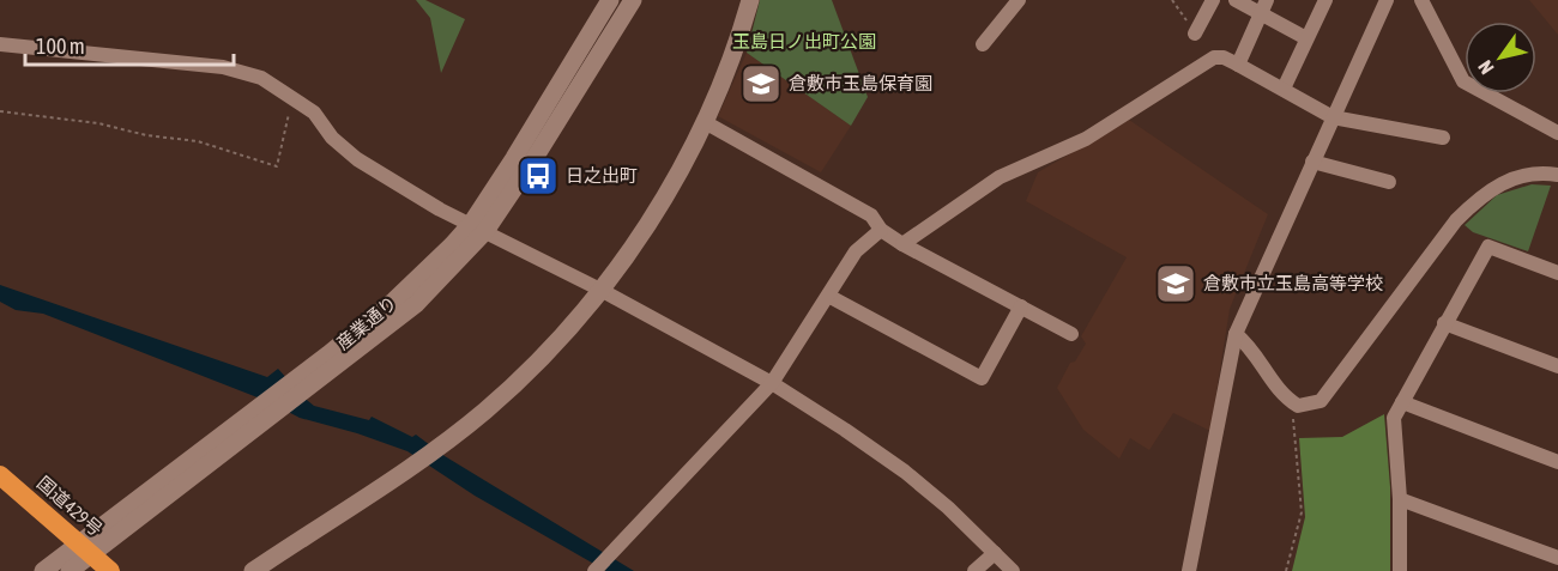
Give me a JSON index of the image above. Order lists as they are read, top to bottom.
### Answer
{
  "streets": {
    "highway": ["国道429号"],
    "street": ["産業通り"]
  },
  "crossings": [
    ["産業通り", "国道429号"]
  ],
  "parks": ["玉島日ノ出町公園"],
  "places": {
    "school or university": ["倉敷市玉島保育園", "倉敷市立玉島高等学校"],
    "bus stop": ["日之出町"]
  },
  "scale_bar": "100 m",
  "north": "bottom left"
}
